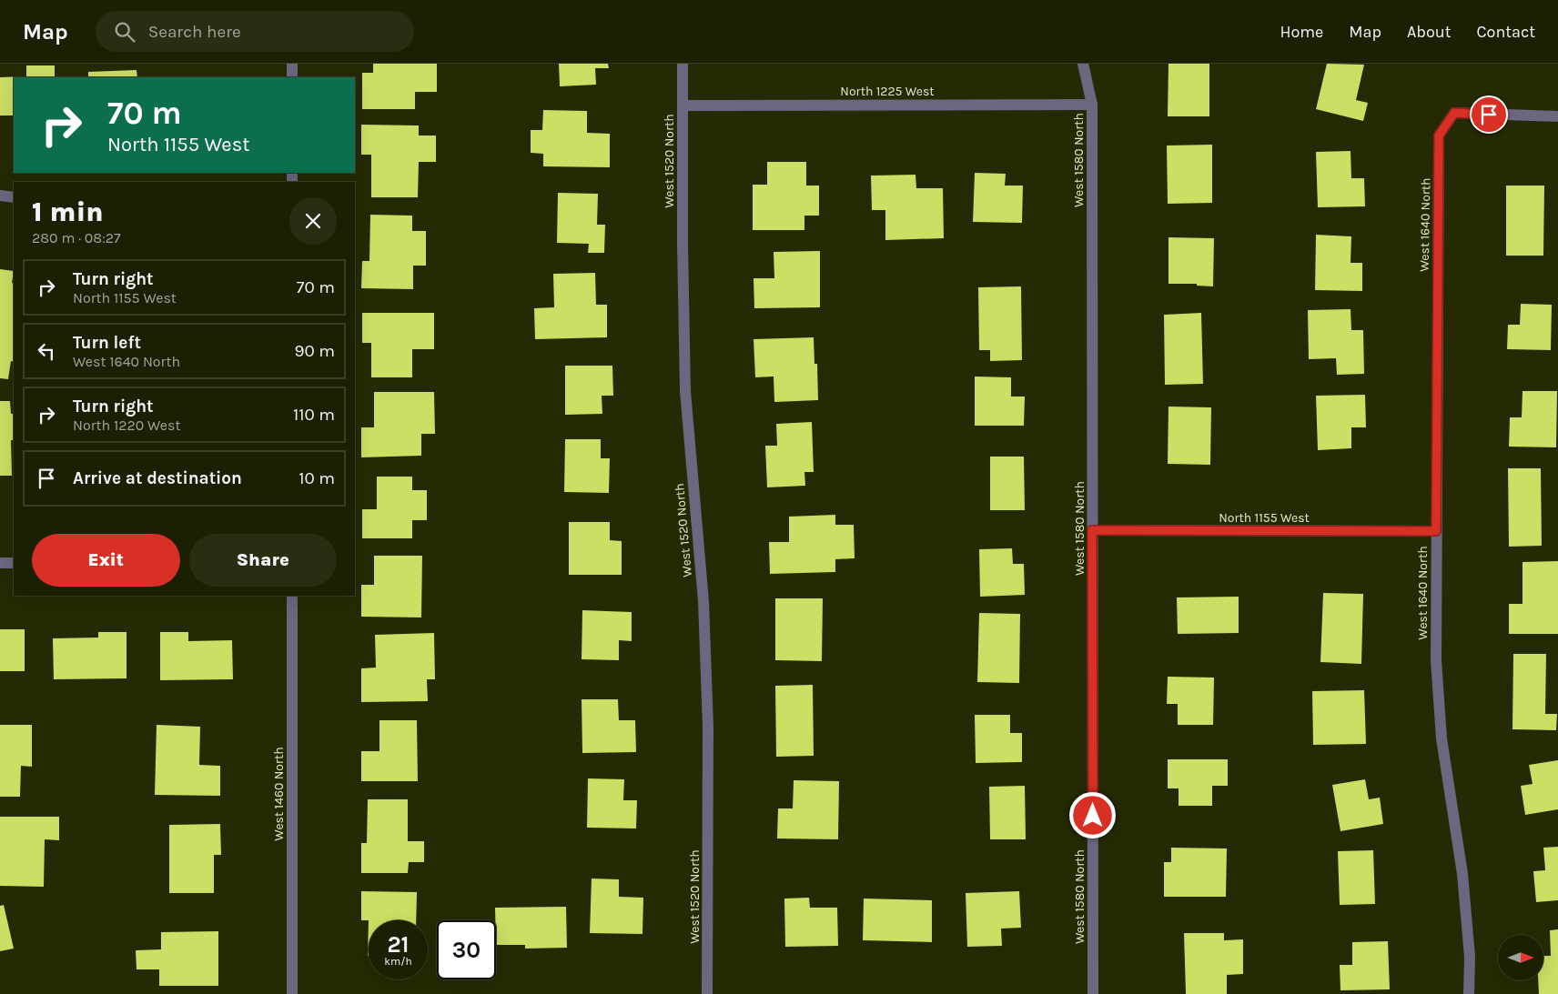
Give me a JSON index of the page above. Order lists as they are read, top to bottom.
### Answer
{
  "streets": {
    "street": [
      "North 1225 West",
      "West 1580 North",
      "West 1520 North",
      "West 1640 North",
      "North 1155 West",
      "West 1460 North"
    ]
  },
  "crossings": [
    ["North 1225 West", "West 1580 North"],
    ["North 1225 West", "West 1520 North"],
    ["West 1580 North", "North 1155 West"],
    ["West 1640 North", "North 1155 West"]
  ],
  "north": "right",
  "page": {
    "header": "Map",
    "search": "Search here",
    "nav": [
      "Home",
      "Map",
      "About",
      "Contact"
    ],
    "turn": ["70 m", "North 1155 West"],
    "heading": ["1 min", "280 m · 08:27"],
    "list": [
      {
        "name": "Turn right",
        "note": "North 1155 West",
        "value": "70 m"
      },
      {
        "name": "Turn left",
        "note": "West 1640 North",
        "value": "90 m"
      },
      {
        "name": "Turn right",
        "note": "North 1220 West",
        "value": "110 m"
      },
      {
        "name": "Arrive at destination",
        "value": "10 m"
      }
    ],
    "buttons": ["Exit", "Share"],
    "speed": "21 km/h",
    "limit": "30"
  }
}
